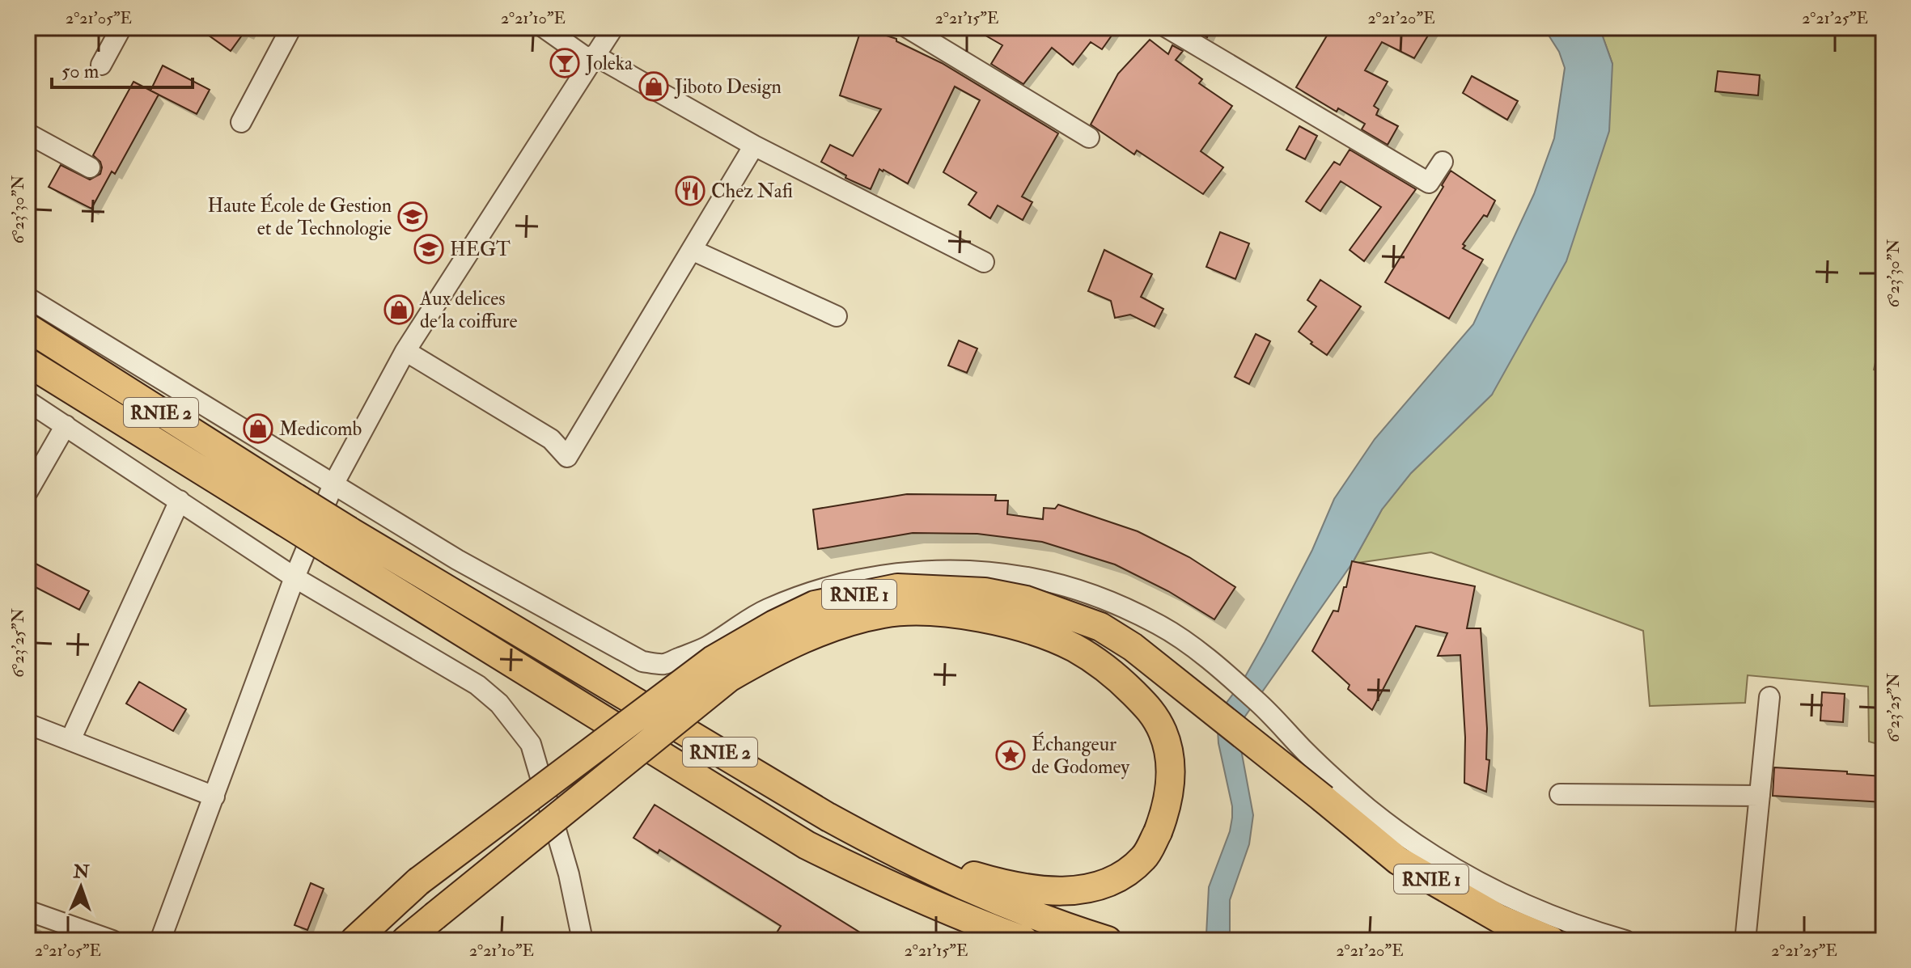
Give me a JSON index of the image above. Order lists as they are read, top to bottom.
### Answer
{
  "streets": {
    "highway": ["RNIE 2", "RNIE 1"]
  },
  "places": {
    "bar": ["Joleka"],
    "shop": ["Jiboto Design", "Aux delices de la coiffure", "Medicomb"],
    "restaurant": ["Chez Nafi"],
    "school or university": ["Haute École de Gestion et de Technologie", "HEGT"],
    "place": ["Échangeur de Godomey"]
  },
  "scale_bar": "50 m",
  "north": "top",
  "coordinates": [
    "2°21'05\"E",
    "2°21'10\"E",
    "2°21'15\"E",
    "2°21'20\"E",
    "2°21'25\"E",
    "6°23'30\"N",
    "6°23'25\"N"
  ]
}
